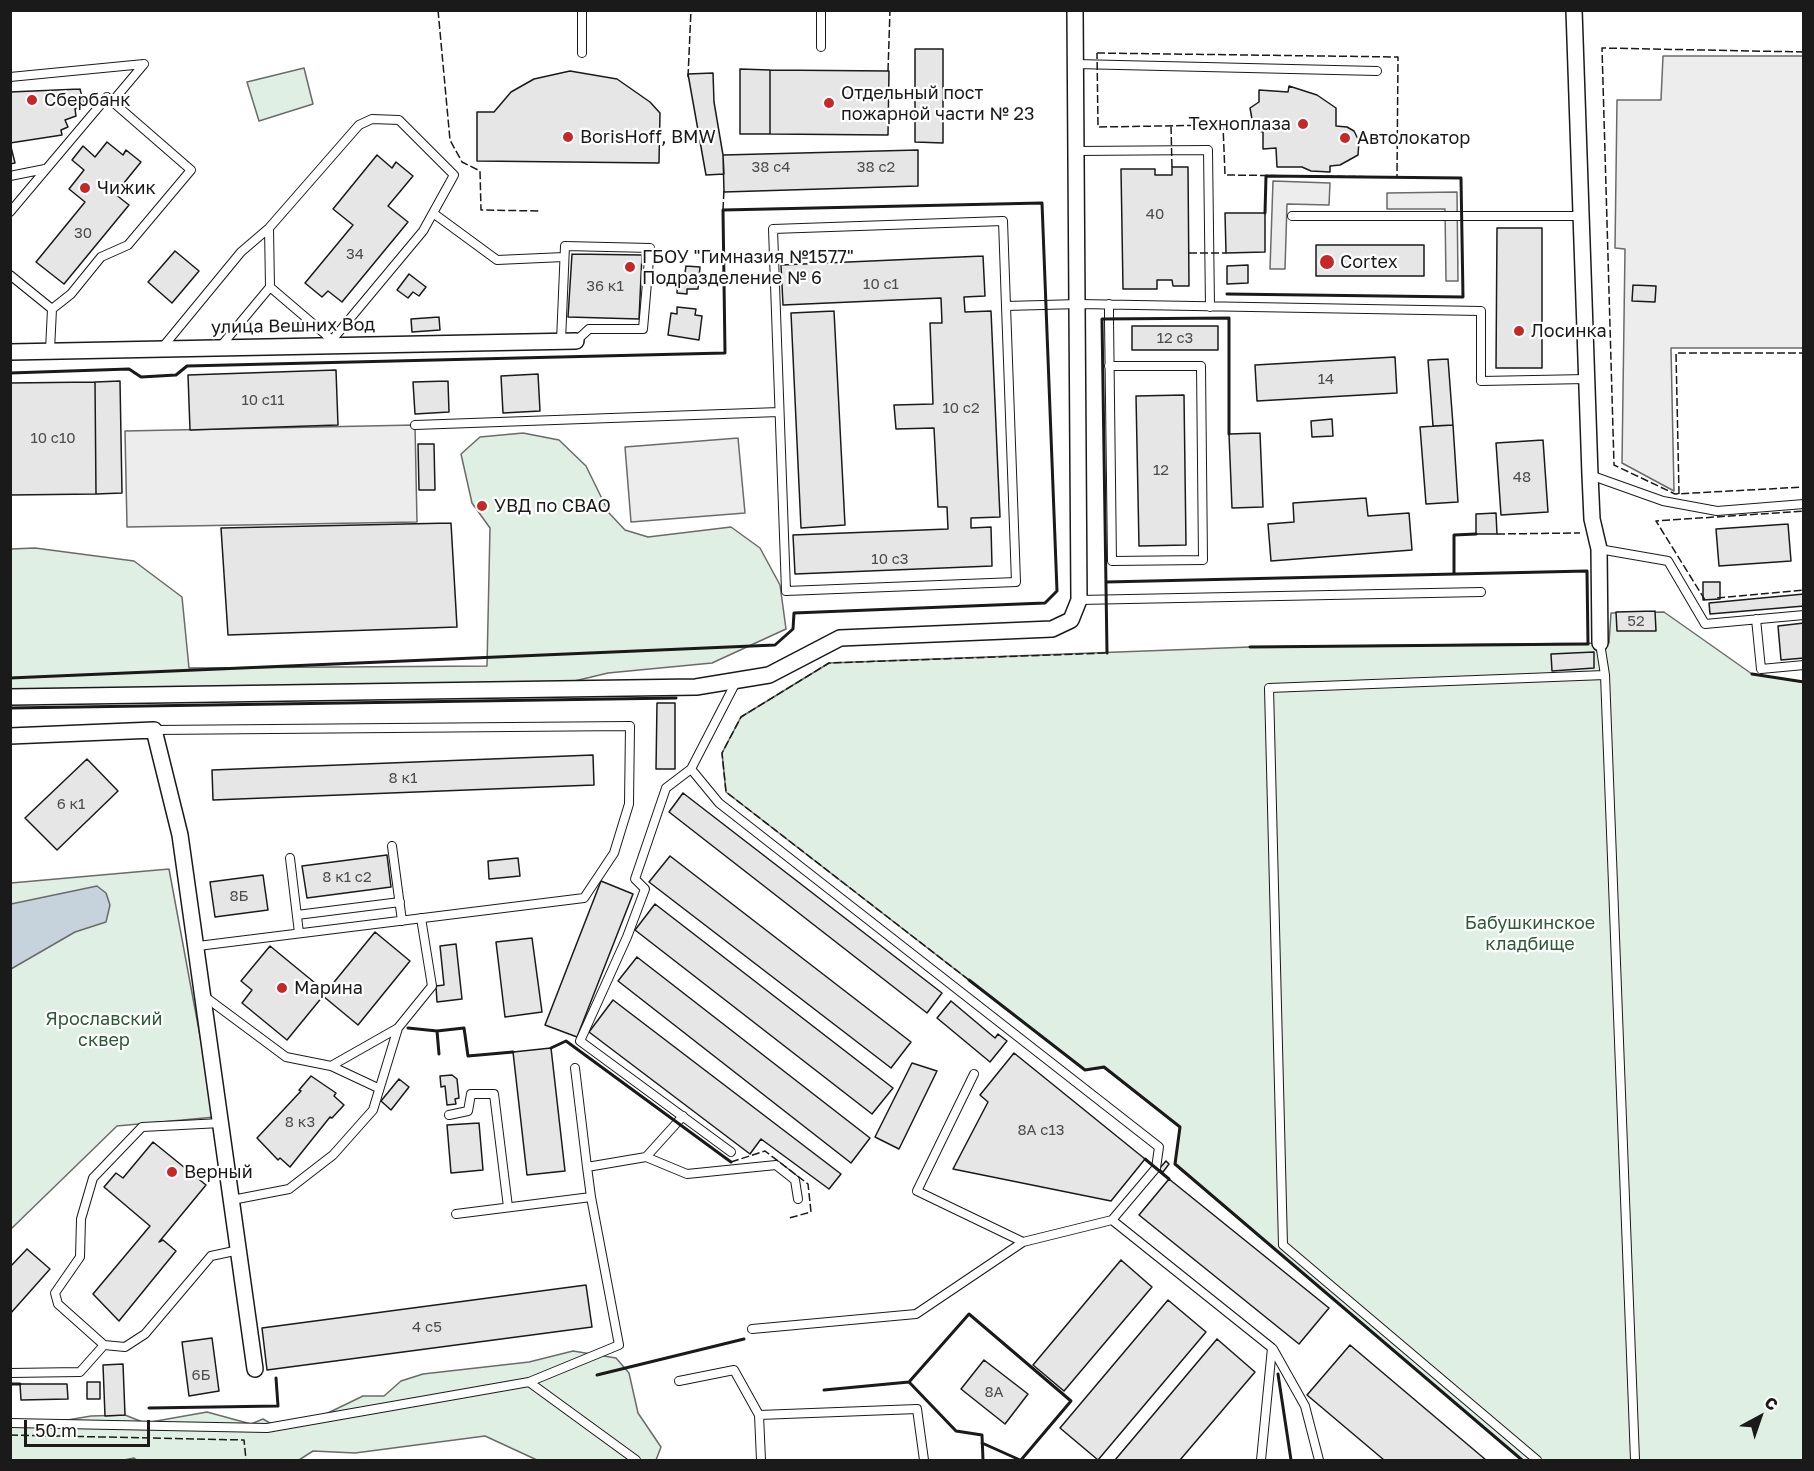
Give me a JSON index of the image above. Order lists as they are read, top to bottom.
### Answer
{
  "streets": {
    "street": ["улица Вешних Вод"]
  },
  "parks": ["Бабушкинское кладбище", "Ярославский сквер"],
  "places": [
    "Сбербанк",
    "Отдельный пост пожарной части № 23",
    "Техноплаза",
    "BorisHoff, BMW",
    "Автолокатор",
    "Чижик",
    "Cortex",
    "ГБОУ \"Гимназия №1577\" Подразделение № 6",
    "Лосинка",
    "УВД по СВАО",
    "Марина",
    "Верный"
  ],
  "house_numbers": [
    "38 с4",
    "38 с2",
    "40",
    "30",
    "34",
    "10 с1",
    "36 к1",
    "12 с3",
    "14",
    "10 с11",
    "10 с2",
    "10 с10",
    "12",
    "48",
    "10 с3",
    "52",
    "8 к1",
    "6 к1",
    "8 к1 с2",
    "8Б",
    "8 к3",
    "8А с13",
    "4 с5",
    "6Б",
    "8А"
  ],
  "scale_bar": "50 m",
  "north": "top right"
}
